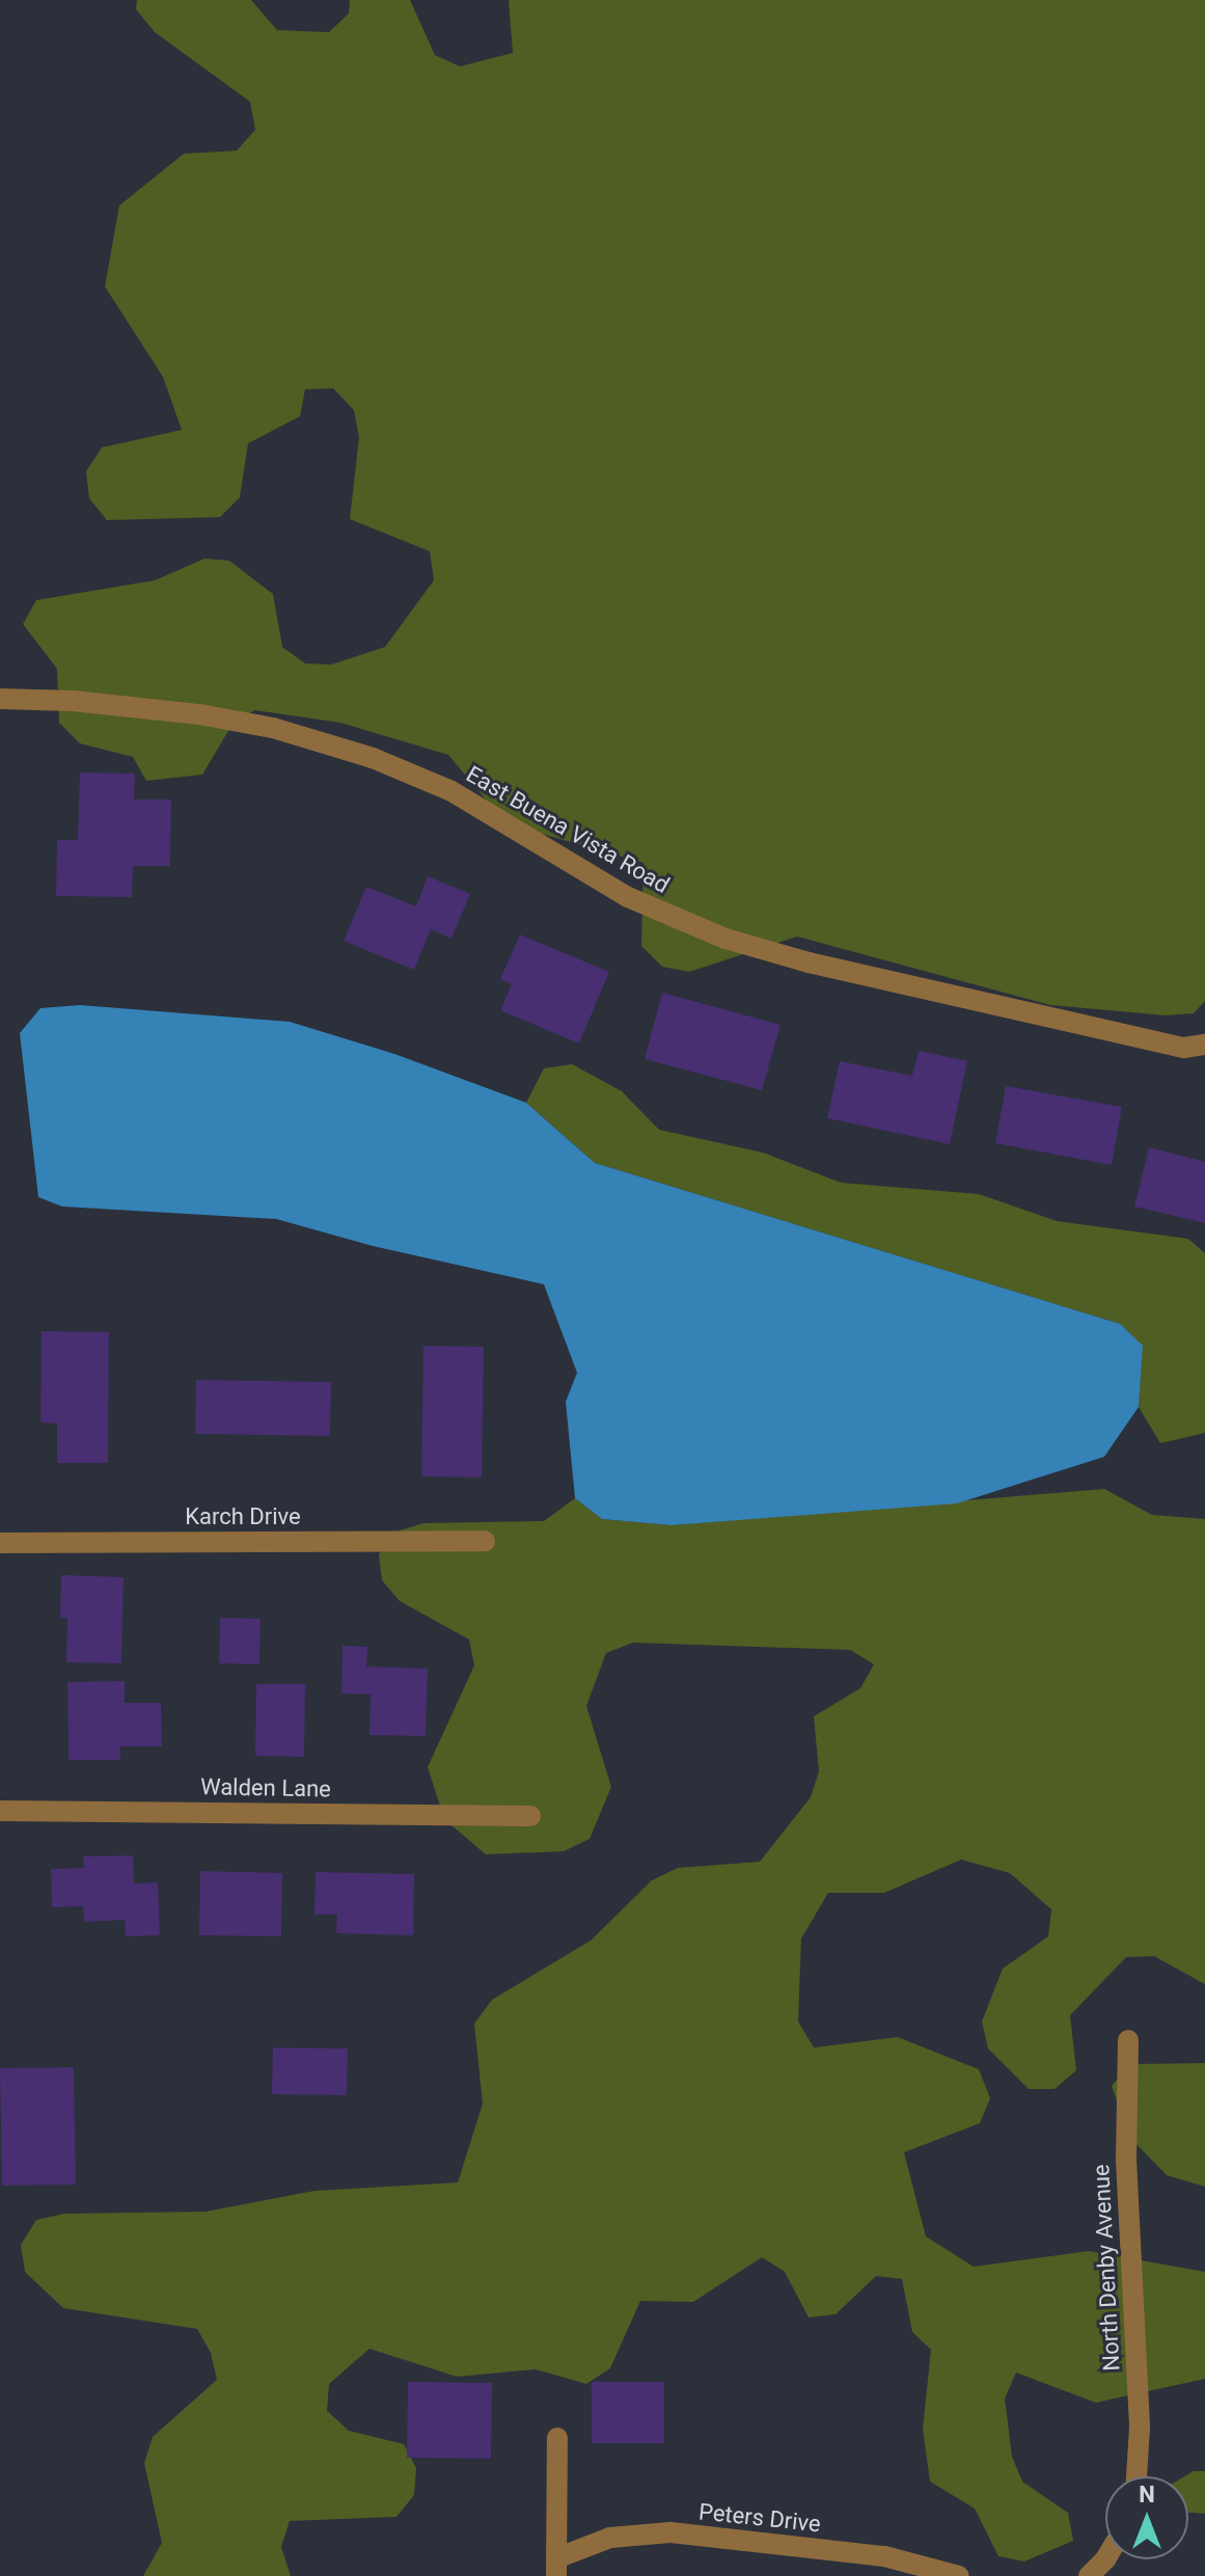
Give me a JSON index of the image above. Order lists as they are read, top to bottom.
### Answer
{
  "streets": {
    "street": [
      "East Buena Vista Road",
      "Karch Drive",
      "Walden Lane",
      "North Denby Avenue",
      "Peters Drive"
    ]
  },
  "north": "top"
}
